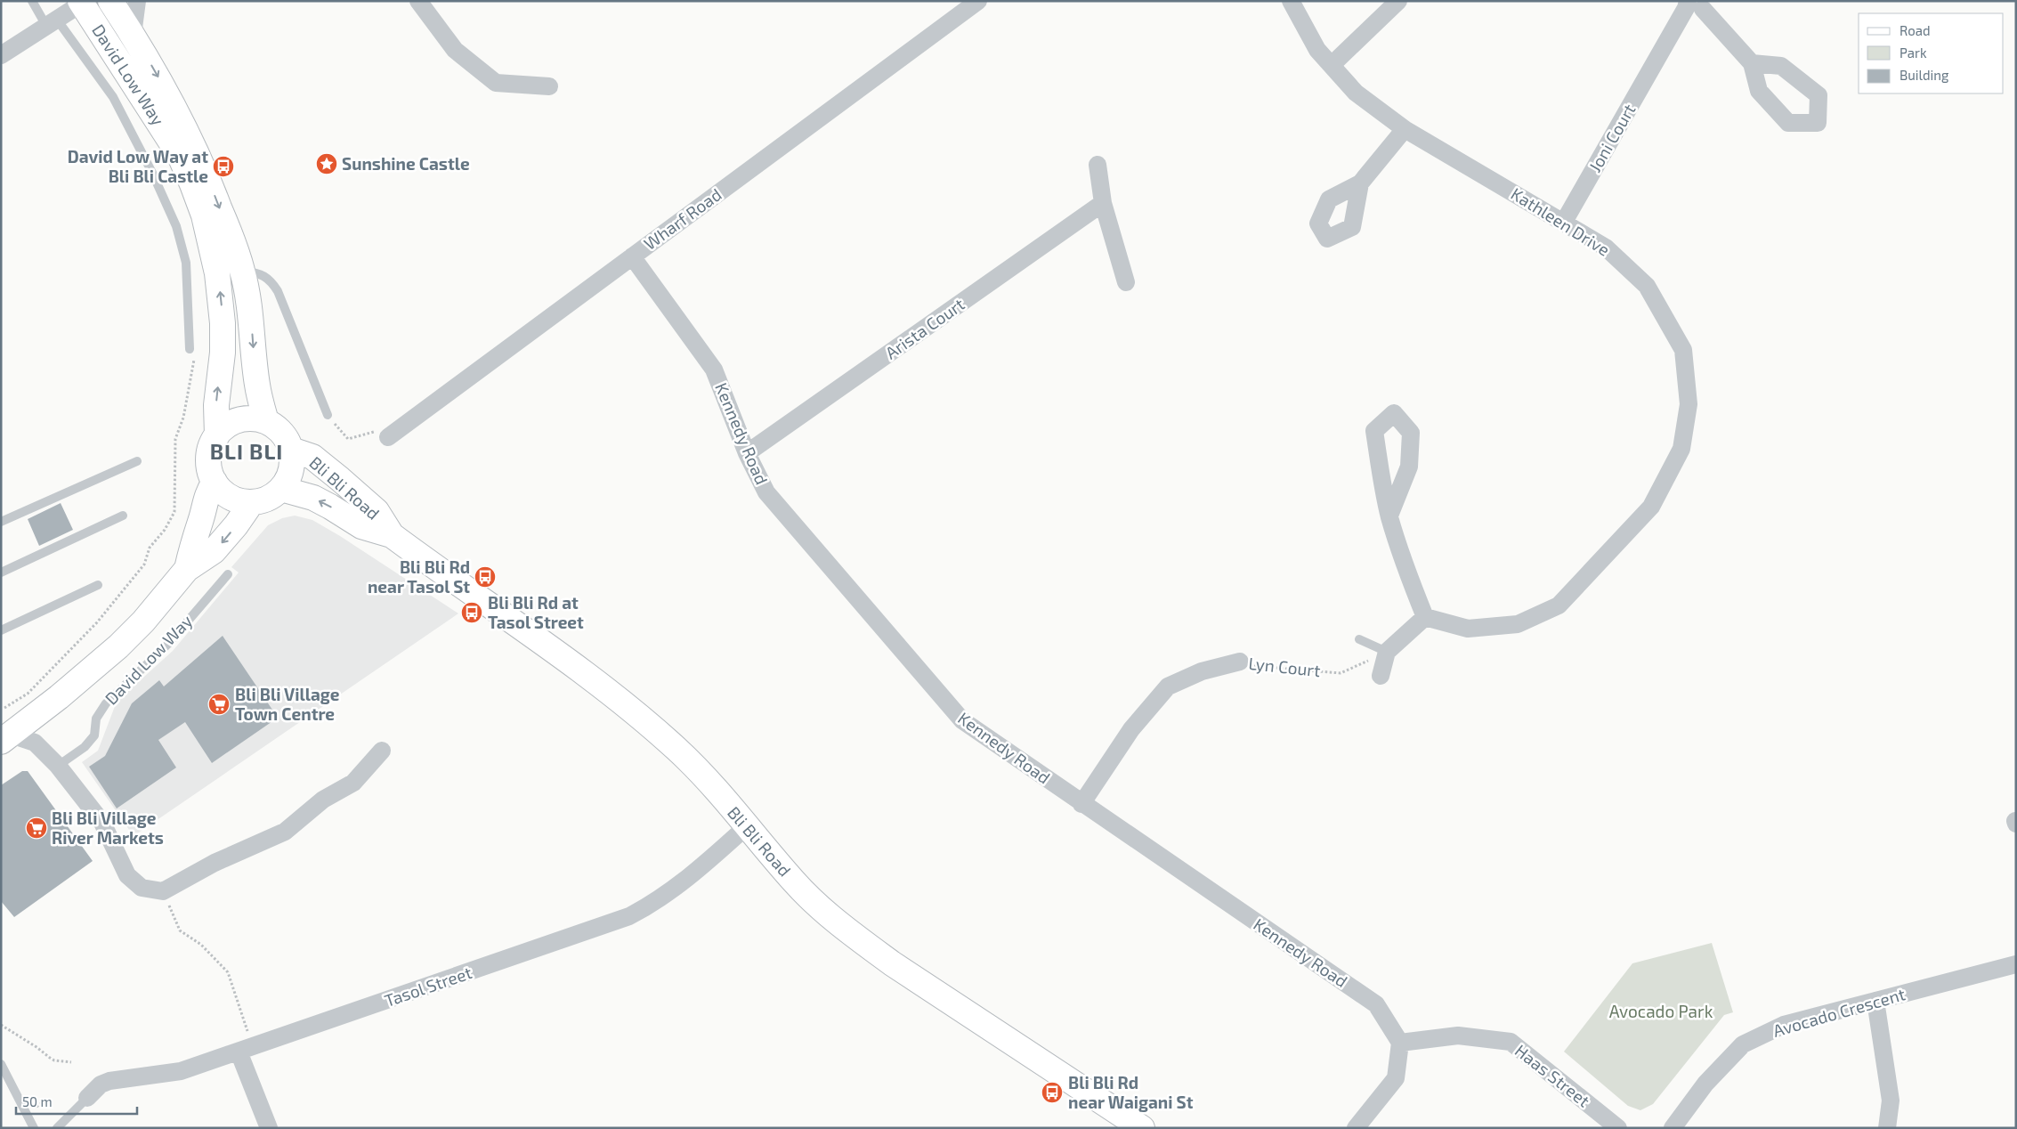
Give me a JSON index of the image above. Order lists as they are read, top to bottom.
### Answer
{
  "streets": {
    "main road": ["David Low Way", "Bli Bli Road"],
    "street": [
      "Joni Court",
      "Wharf Road",
      "Kathleen Drive",
      "Arista Court",
      "Kennedy Road",
      "Lyn Court",
      "Tasol Street",
      "Avocado Crescent",
      "Haas Street"
    ]
  },
  "crossings": [
    ["David Low Way", "Bli Bli Road"],
    ["Joni Court", "Kathleen Drive"],
    ["Wharf Road", "Kennedy Road"],
    ["Arista Court", "Kennedy Road"],
    ["Kennedy Road", "Lyn Court"],
    ["Kennedy Road", "Haas Street"],
    ["Bli Bli Road", "Tasol Street"]
  ],
  "districts": ["BLI BLI"],
  "parks": ["Avocado Park"],
  "places": {
    "place": ["Sunshine Castle"],
    "bus stop": [
      "David Low Way at Bli Bli Castle",
      "Bli Bli Rd near Tasol St",
      "Bli Bli Rd at Tasol Street",
      "Bli Bli Rd near Waigani St"
    ],
    "supermarket": ["Bli Bli Village Town Centre", "Bli Bli Village River Markets"]
  },
  "legend": ["Road", "Park", "Building"],
  "scale_bar": "50 m"
}
